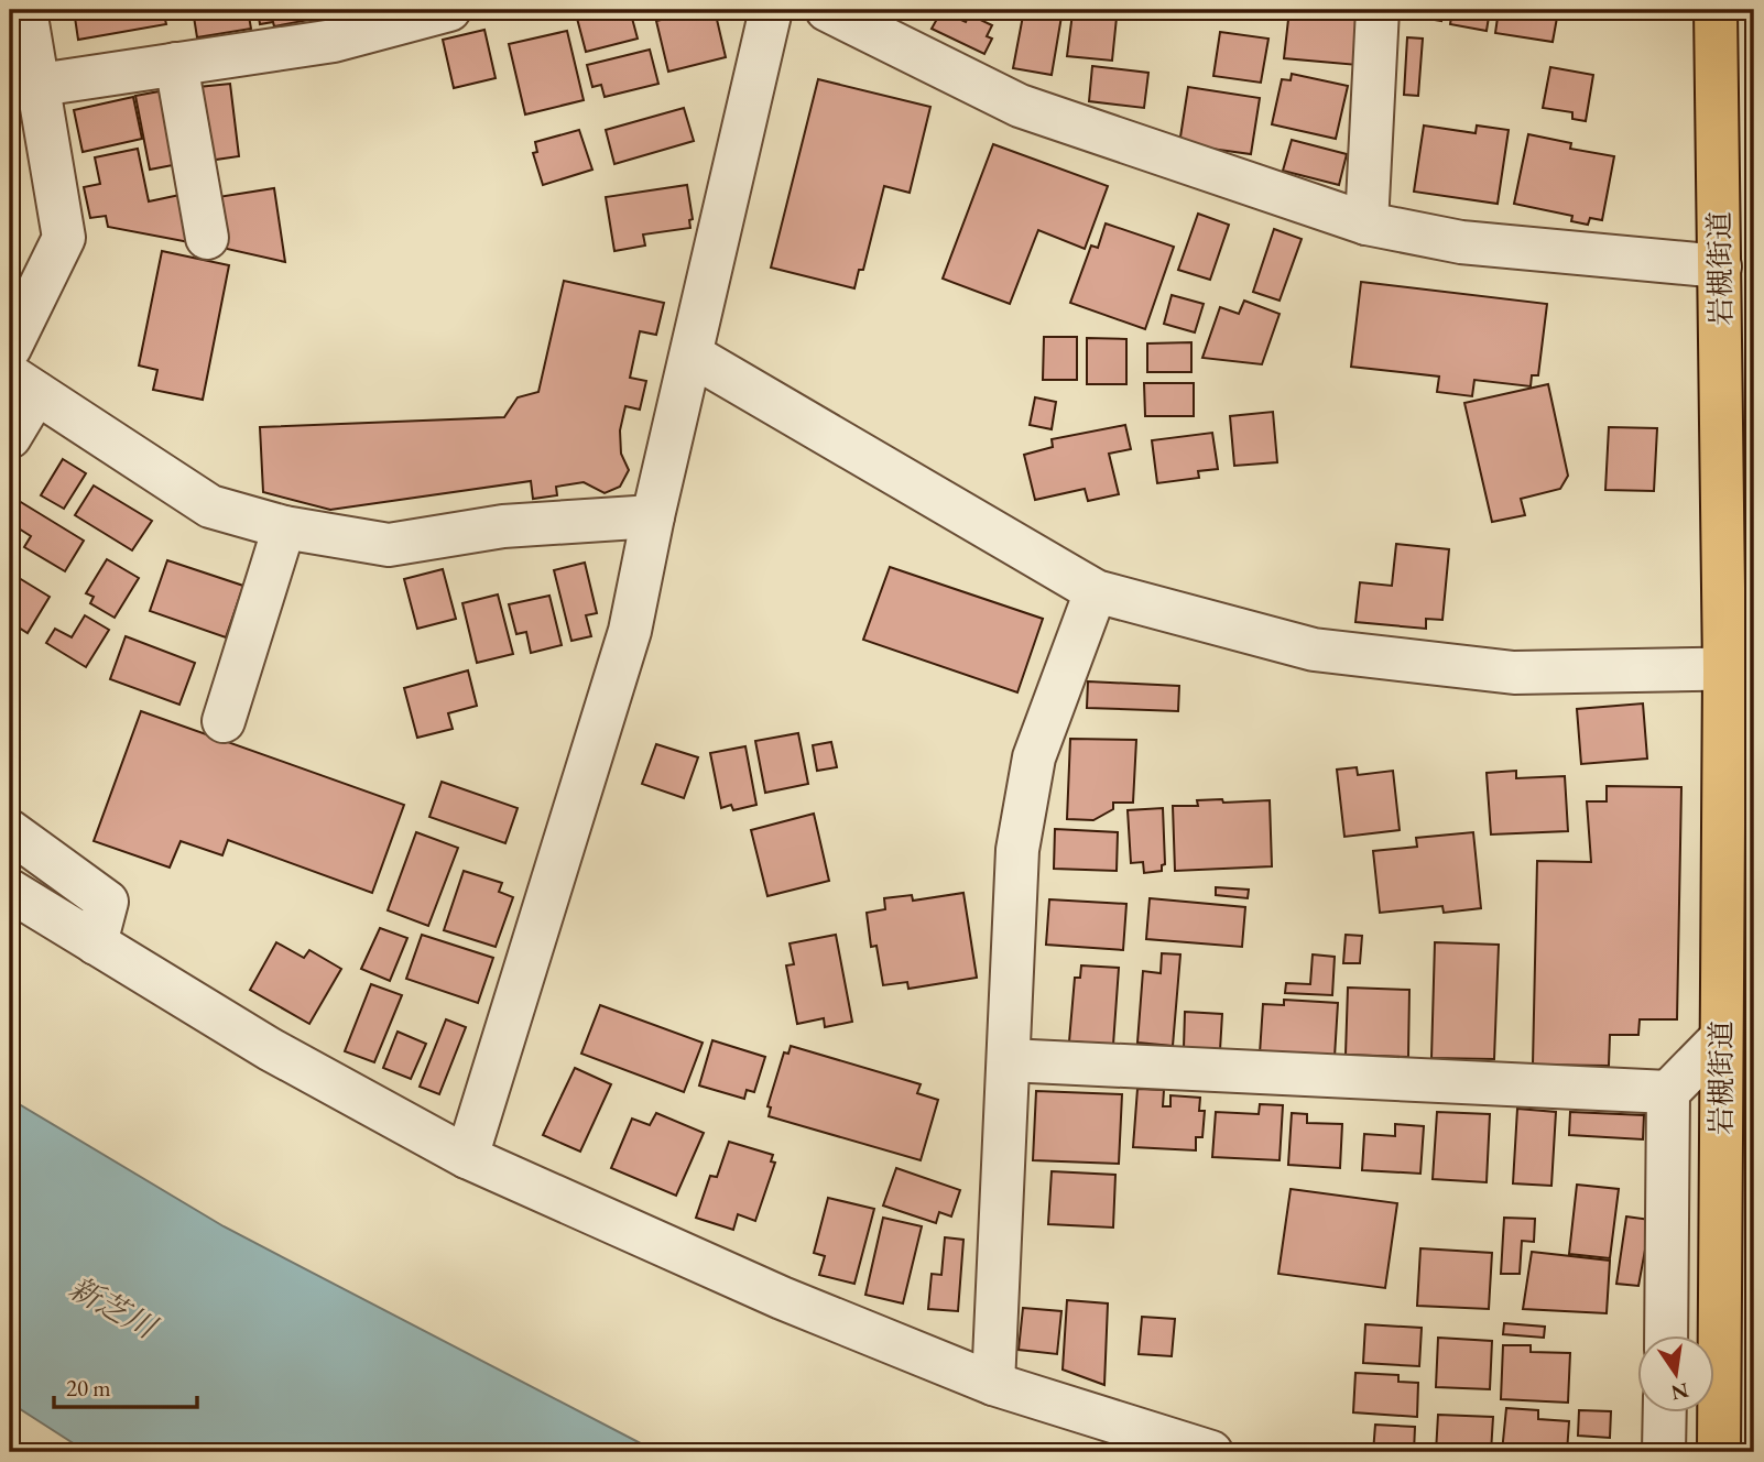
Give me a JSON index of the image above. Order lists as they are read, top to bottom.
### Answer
{
  "streets": {
    "highway": ["岩槻街道"]
  },
  "water": ["新芝川"],
  "scale_bar": "20 m",
  "north": "bottom"
}
